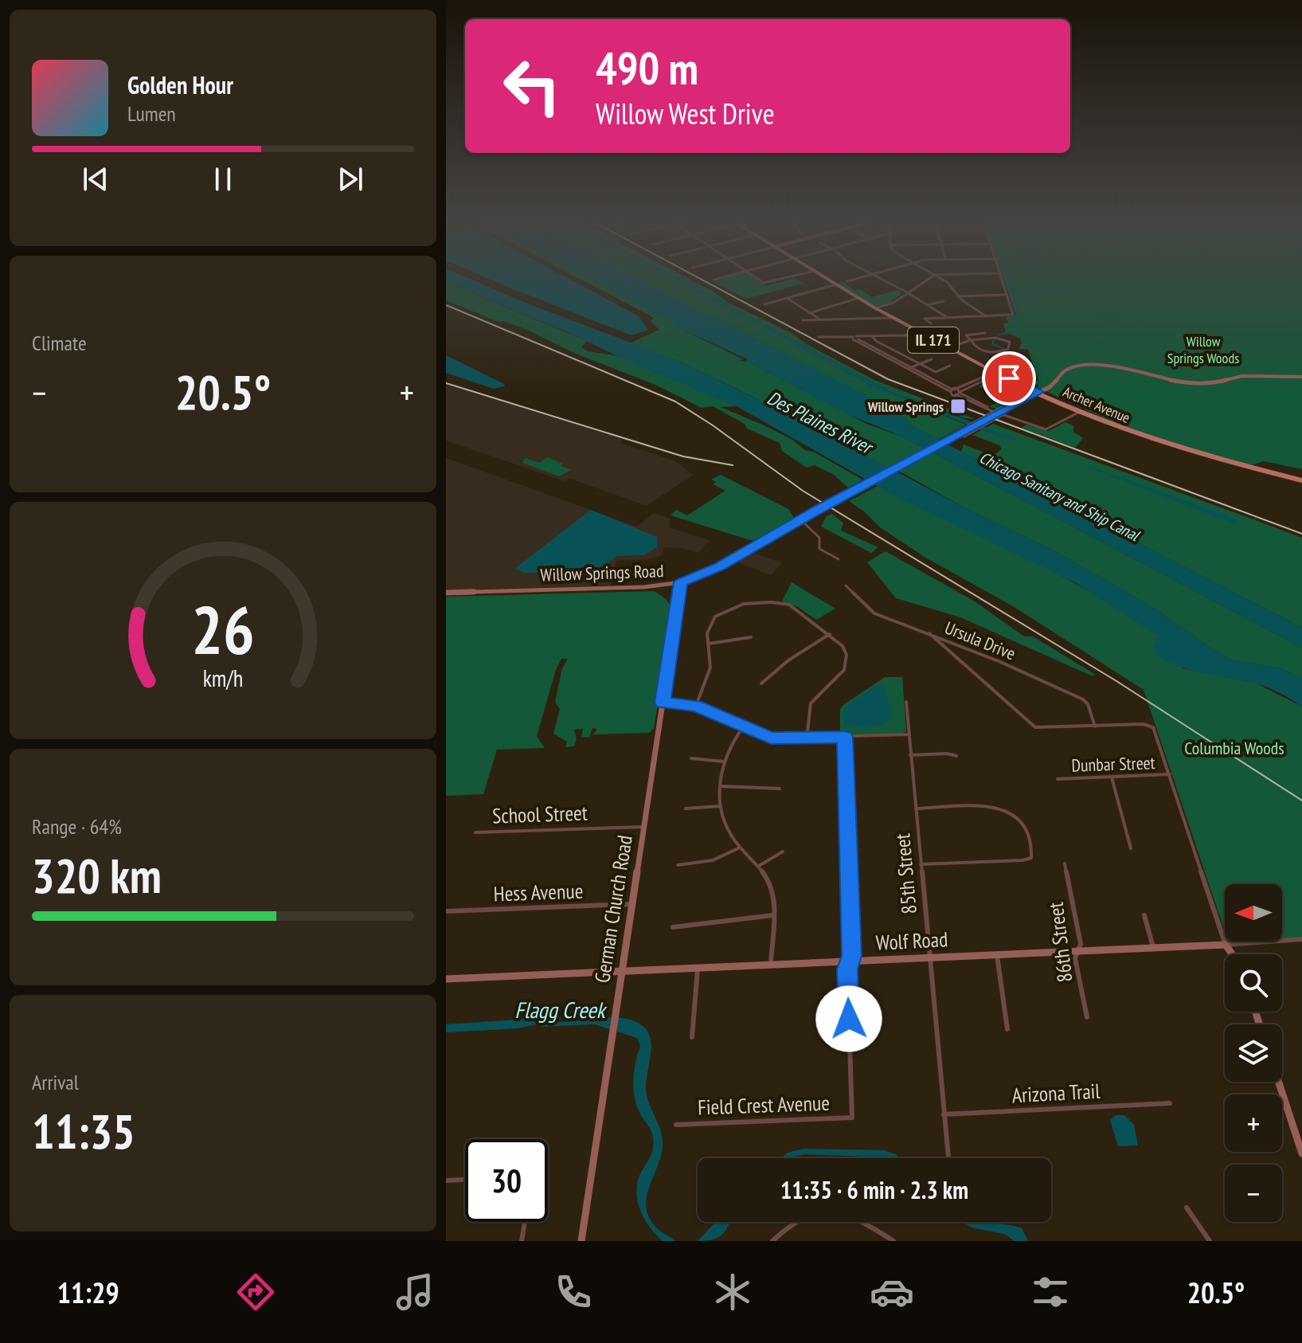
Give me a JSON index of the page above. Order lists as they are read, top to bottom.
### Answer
{
  "streets": {
    "main road": ["IL 171", "Archer Avenue"],
    "street": [
      "Willow Springs Road",
      "Ursula Drive",
      "Dunbar Street",
      "School Street",
      "85th Street",
      "Hess Avenue",
      "German Church Road",
      "Wolf Road",
      "86th Street",
      "Arizona Trail",
      "Field Crest Avenue"
    ]
  },
  "crossings": [
    ["Archer Avenue", "Willow Springs Road"],
    ["Willow Springs Road", "German Church Road"],
    ["School Street", "German Church Road"],
    ["85th Street", "Wolf Road"],
    ["85th Street", "Arizona Trail"],
    ["Hess Avenue", "German Church Road"],
    ["German Church Road", "Wolf Road"],
    ["Wolf Road", "86th Street"],
    ["Wolf Road", "Field Crest Avenue"]
  ],
  "water": ["Des Plaines River", "Chicago Sanitary and Ship Canal", "Flagg Creek"],
  "parks": ["Willow Springs Woods", "Columbia Woods"],
  "places": {
    "transit": ["Willow Springs"]
  },
  "north": "left",
  "page": {
    "turn": ["490 m", "Willow West Drive"],
    "song": ["Golden Hour", "Lumen"],
    "tile": [
      "Climate",
      ["Range · 64%", "320 km"],
      ["Arrival", "11:35"]
    ],
    "heat": ["−", "20.5°", "+"],
    "map_buttons": ["+", "−"],
    "limit": "30",
    "trip": "11:35 · 6 min · 2.3 km",
    "tabs": ["11:29", "20.5°"],
    "gauge": ["26", "km/h"]
  }
}
